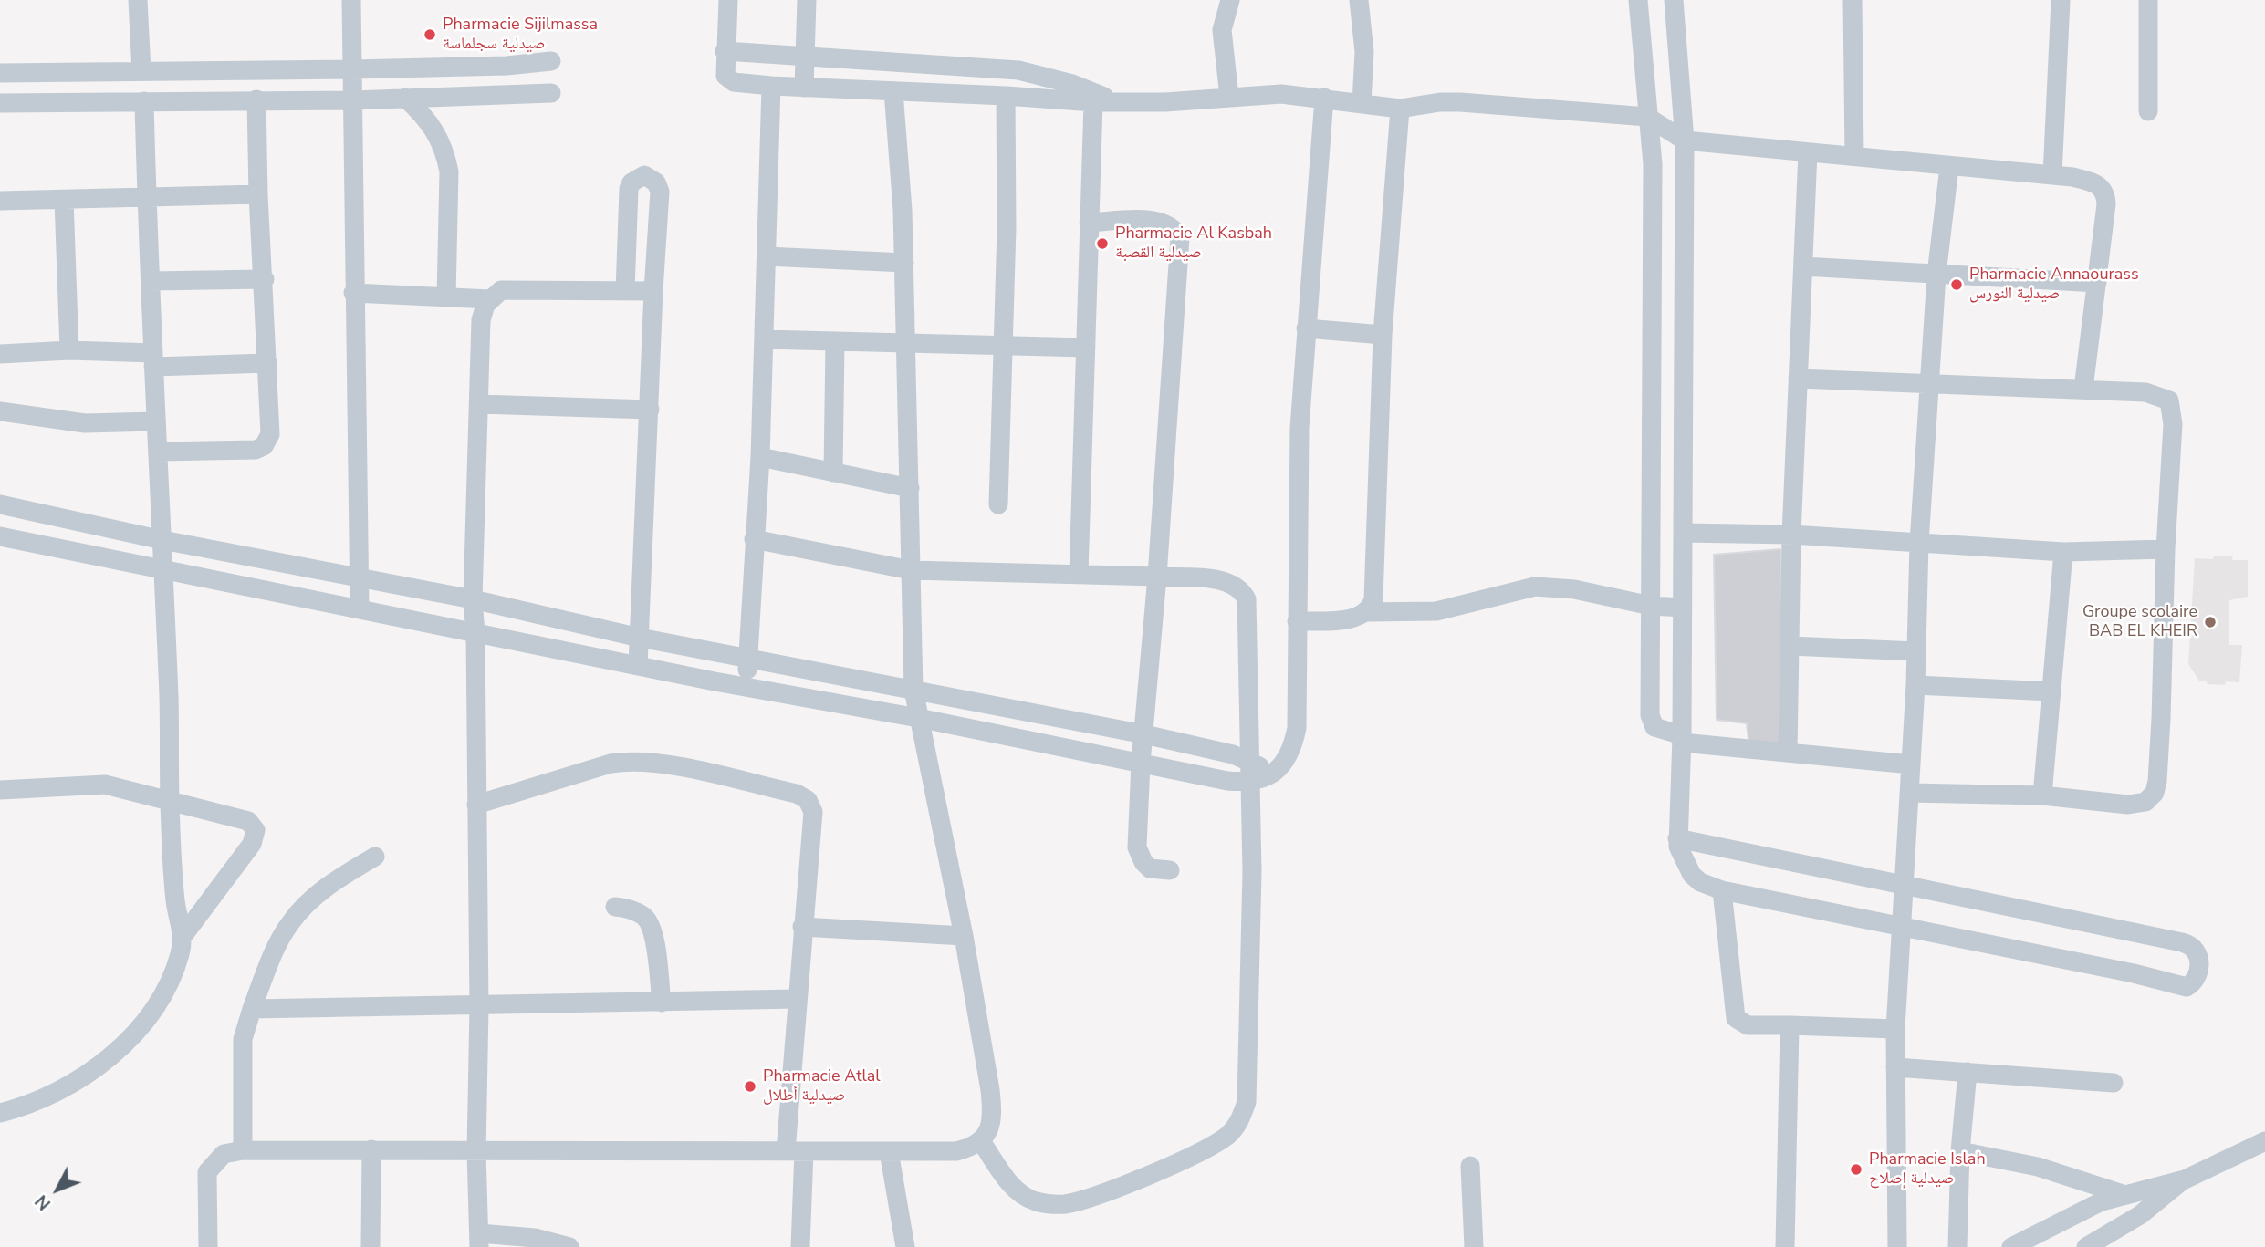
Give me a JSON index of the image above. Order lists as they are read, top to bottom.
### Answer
{
  "places": [
    "Pharmacie Sijilmassa صيدلية سجلماسة",
    "Pharmacie Al Kasbah صيدلية القصبة",
    "Pharmacie Annaourass صيدلية النورس",
    "Groupe scolaire BAB EL KHEIR",
    "Pharmacie Atlal صيدلية أطلال",
    "Pharmacie Islah صيدلية إصلاح"
  ],
  "north": "bottom left"
}
